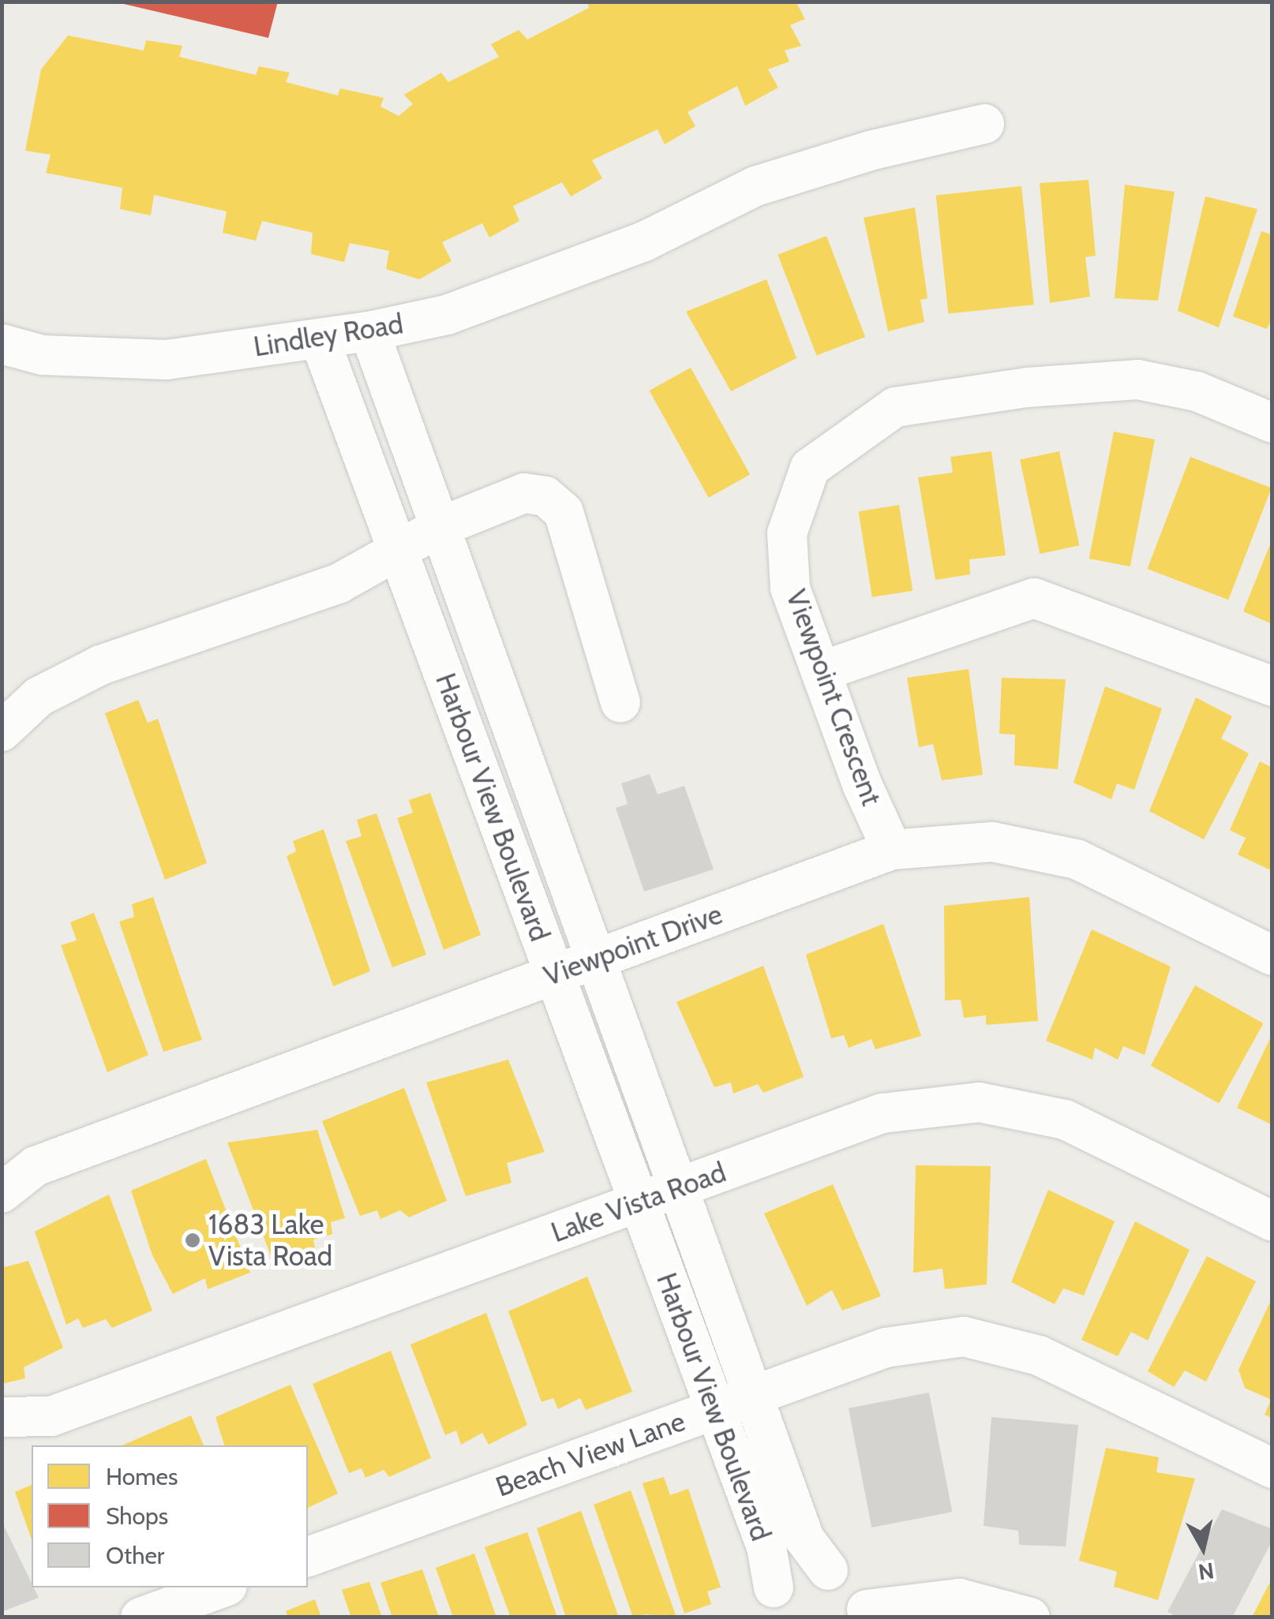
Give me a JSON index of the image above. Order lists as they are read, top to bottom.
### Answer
{
  "streets": {
    "street": [
      "Lindley Road",
      "Viewpoint Crescent",
      "Harbour View Boulevard",
      "Viewpoint Drive",
      "Lake Vista Road",
      "Beach View Lane"
    ]
  },
  "crossings": [
    ["Lindley Road", "Harbour View Boulevard"],
    ["Viewpoint Crescent", "Viewpoint Drive"],
    ["Harbour View Boulevard", "Viewpoint Drive"],
    ["Harbour View Boulevard", "Lake Vista Road"],
    ["Harbour View Boulevard", "Beach View Lane"]
  ],
  "places": ["1683 Lake Vista Road"],
  "legend": ["Homes", "Shops", "Other"],
  "north": "bottom"
}
